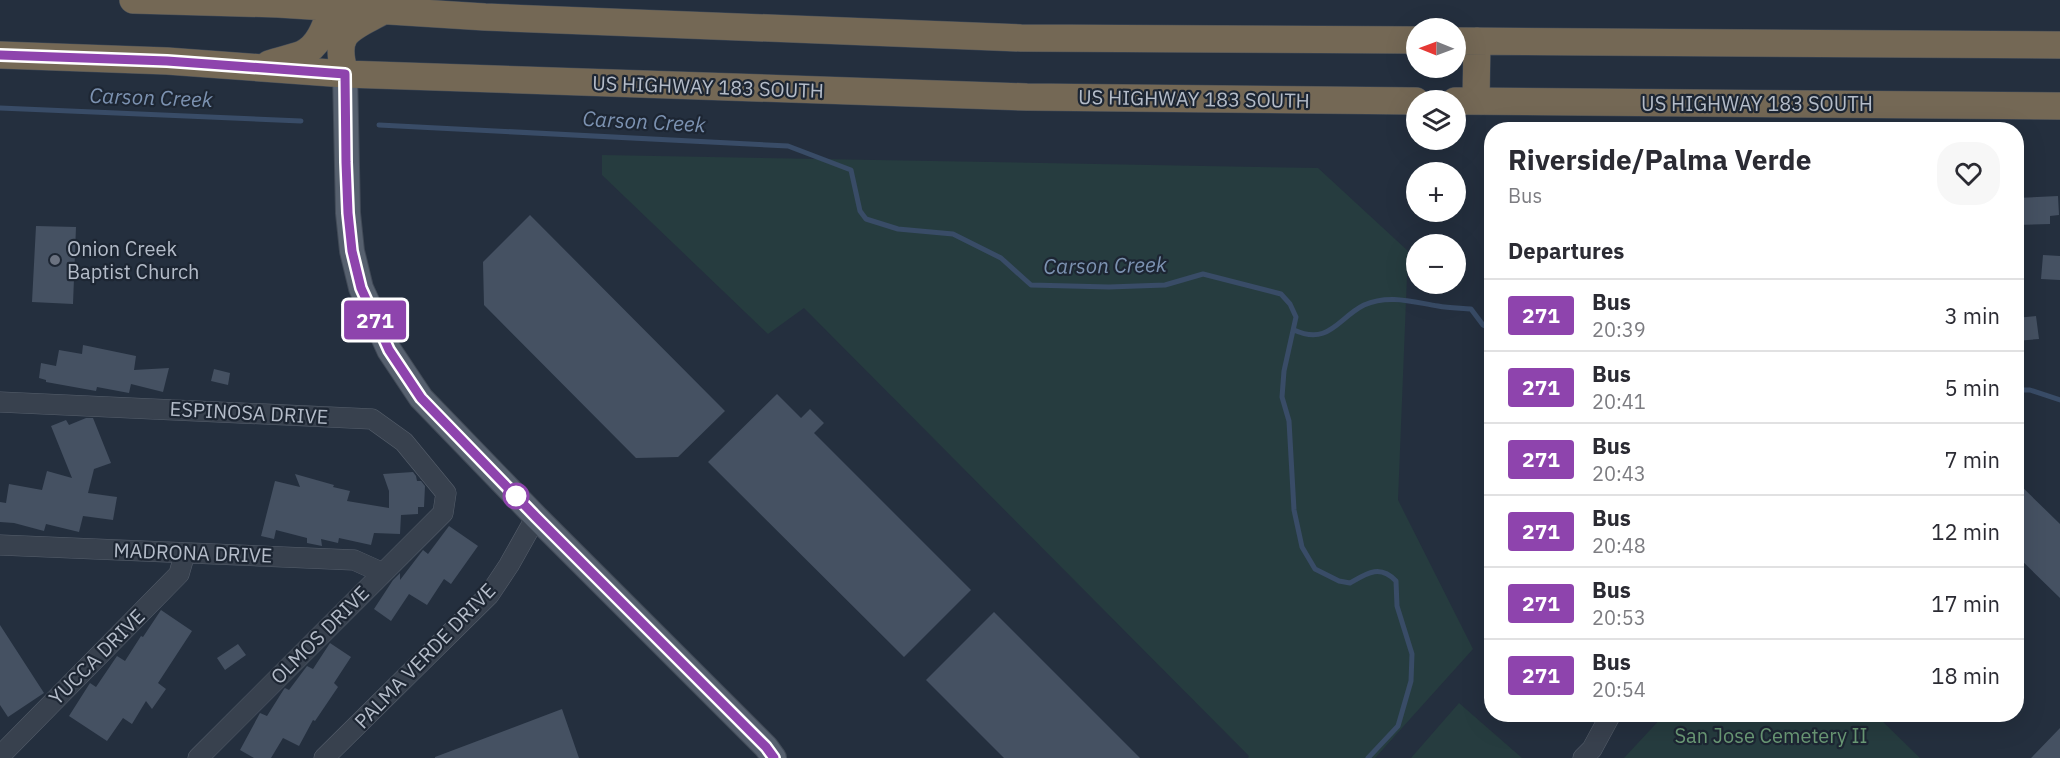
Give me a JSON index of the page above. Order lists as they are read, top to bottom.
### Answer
{
  "streets": {
    "highway": ["US HIGHWAY 183 SOUTH"],
    "street": [
      "ESPINOSA DRIVE",
      "MADRONA DRIVE",
      "OLMOS DRIVE",
      "PALMA VERDE DRIVE",
      "YUCCA DRIVE"
    ]
  },
  "crossings": [
    ["ESPINOSA DRIVE", "OLMOS DRIVE"],
    ["MADRONA DRIVE", "OLMOS DRIVE"],
    ["MADRONA DRIVE", "YUCCA DRIVE"]
  ],
  "water": ["Carson Creek"],
  "parks": ["San Jose Cemetery II"],
  "places": ["Onion Creek Baptist Church"],
  "lines": ["bus line 271"],
  "north": "left",
  "page": {
    "on_map": "271",
    "map_buttons": ["+", "−"],
    "heading": [
      ["Riverside/Palma Verde", "Bus"],
      "Departures"
    ],
    "list": [
      {
        "mark": "271",
        "name": "Bus",
        "note": "20:39",
        "value": "3 min"
      },
      {
        "mark": "271",
        "name": "Bus",
        "note": "20:41",
        "value": "5 min"
      },
      {
        "mark": "271",
        "name": "Bus",
        "note": "20:43",
        "value": "7 min"
      },
      {
        "mark": "271",
        "name": "Bus",
        "note": "20:48",
        "value": "12 min"
      },
      {
        "mark": "271",
        "name": "Bus",
        "note": "20:53",
        "value": "17 min"
      },
      {
        "mark": "271",
        "name": "Bus",
        "note": "20:54",
        "value": "18 min"
      }
    ]
  }
}
